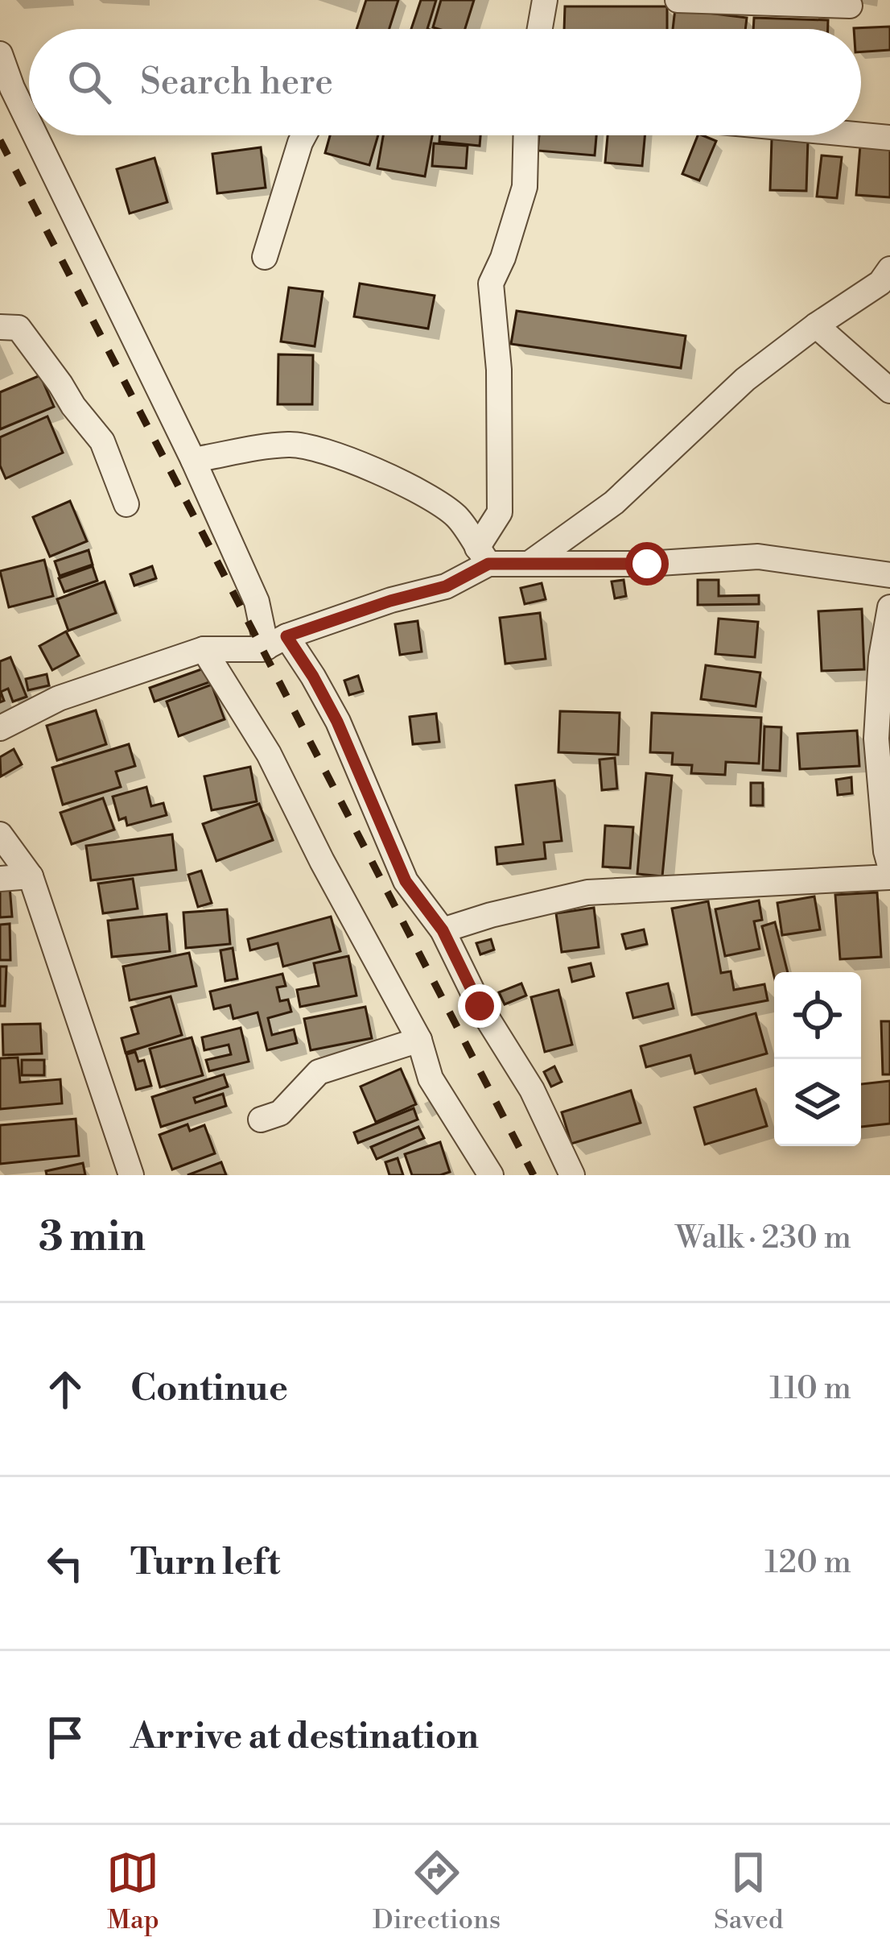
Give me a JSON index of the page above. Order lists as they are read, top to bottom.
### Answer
{
  "page": {
    "search": "Search here",
    "heading": ["3 min", "Walk · 230 m"],
    "list": [
      ["Continue", "110 m"],
      ["Turn left", "120 m"],
      "Arrive at destination"
    ],
    "nav": ["Map", "Directions", "Saved"]
  }
}
